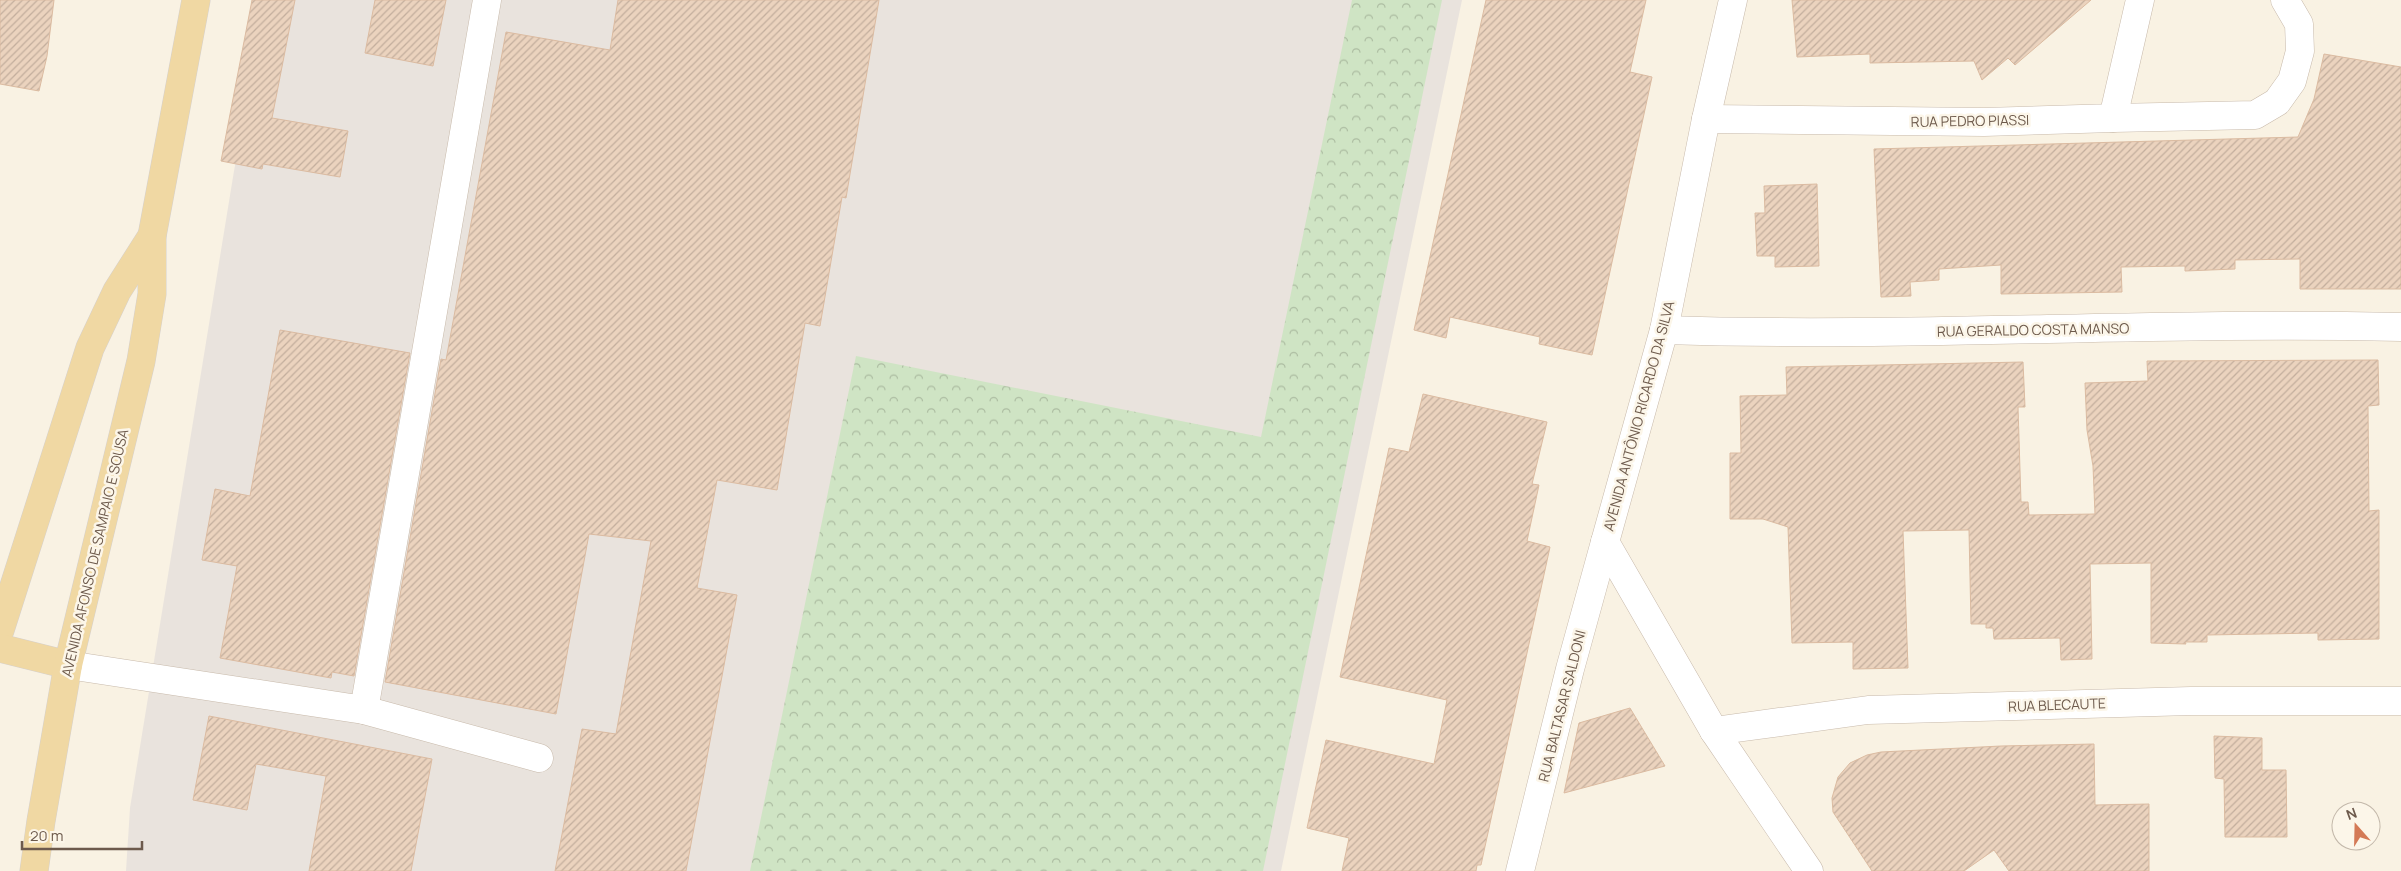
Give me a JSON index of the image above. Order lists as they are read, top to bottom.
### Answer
{
  "streets": {
    "main road": ["AVENIDA AFONSO DE SAMPAIO E SOUSA"],
    "street": [
      "RUA PEDRO PIASSI",
      "RUA GERALDO COSTA MANSO",
      "AVENIDA ANTÔNIO RICARDO DA SILVA",
      "RUA BLECAUTE",
      "RUA BALTASAR SALDONI"
    ]
  },
  "crossings": [
    ["RUA PEDRO PIASSI", "AVENIDA ANTÔNIO RICARDO DA SILVA"],
    ["RUA GERALDO COSTA MANSO", "AVENIDA ANTÔNIO RICARDO DA SILVA"],
    ["AVENIDA ANTÔNIO RICARDO DA SILVA", "RUA BLECAUTE"],
    ["AVENIDA ANTÔNIO RICARDO DA SILVA", "RUA BALTASAR SALDONI"]
  ],
  "scale_bar": "20 m",
  "north": "top"
}
